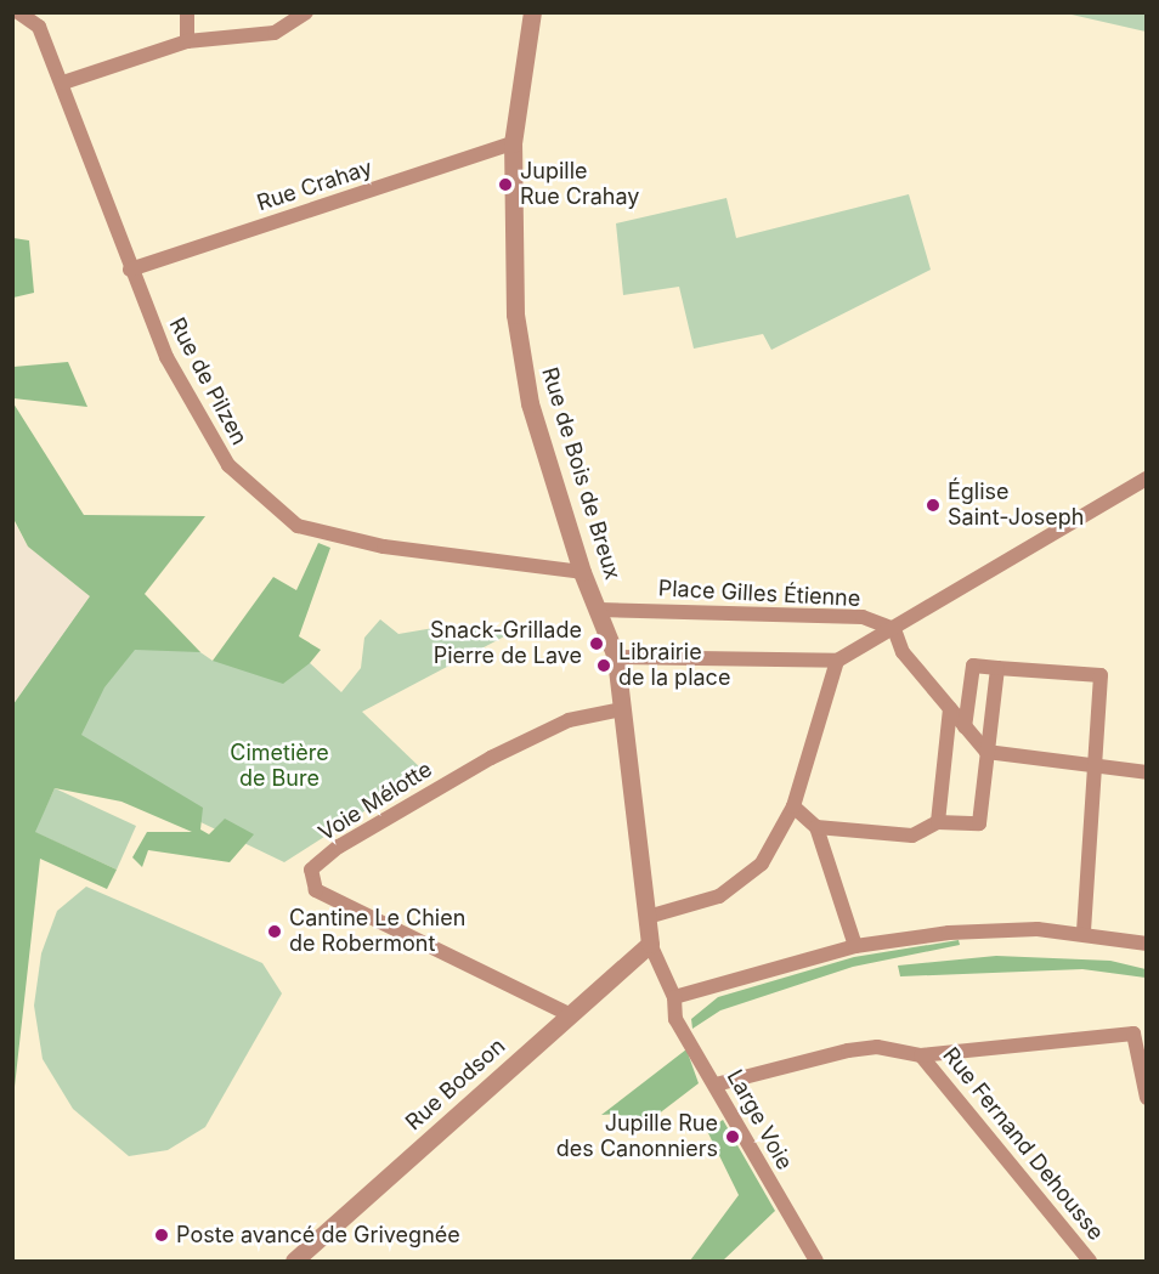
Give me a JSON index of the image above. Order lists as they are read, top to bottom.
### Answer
{
  "streets": {
    "street": [
      "Rue Crahay",
      "Rue de Pilzen",
      "Rue de Bois de Breux",
      "Place Gilles Étienne",
      "Voie Mélotte",
      "Rue Bodson",
      "Large Voie",
      "Rue Fernand Dehousse"
    ]
  },
  "crossings": [
    ["Rue Crahay", "Rue de Pilzen"],
    ["Rue Crahay", "Rue de Bois de Breux"],
    ["Rue de Pilzen", "Rue de Bois de Breux"],
    ["Rue de Bois de Breux", "Place Gilles Étienne"],
    ["Rue de Bois de Breux", "Voie Mélotte"],
    ["Rue de Bois de Breux", "Rue Bodson"],
    ["Rue de Bois de Breux", "Large Voie"],
    ["Voie Mélotte", "Rue Bodson"],
    ["Rue Bodson", "Large Voie"]
  ],
  "parks": ["Cimetière de Bure"],
  "places": [
    "Jupille Rue Crahay",
    "Église Saint-Joseph",
    "Snack-Grillade Pierre de Lave",
    "Librairie de la place",
    "Cantine Le Chien de Robermont",
    "Jupille Rue des Canonniers",
    "Poste avancé de Grivegnée"
  ]
}
